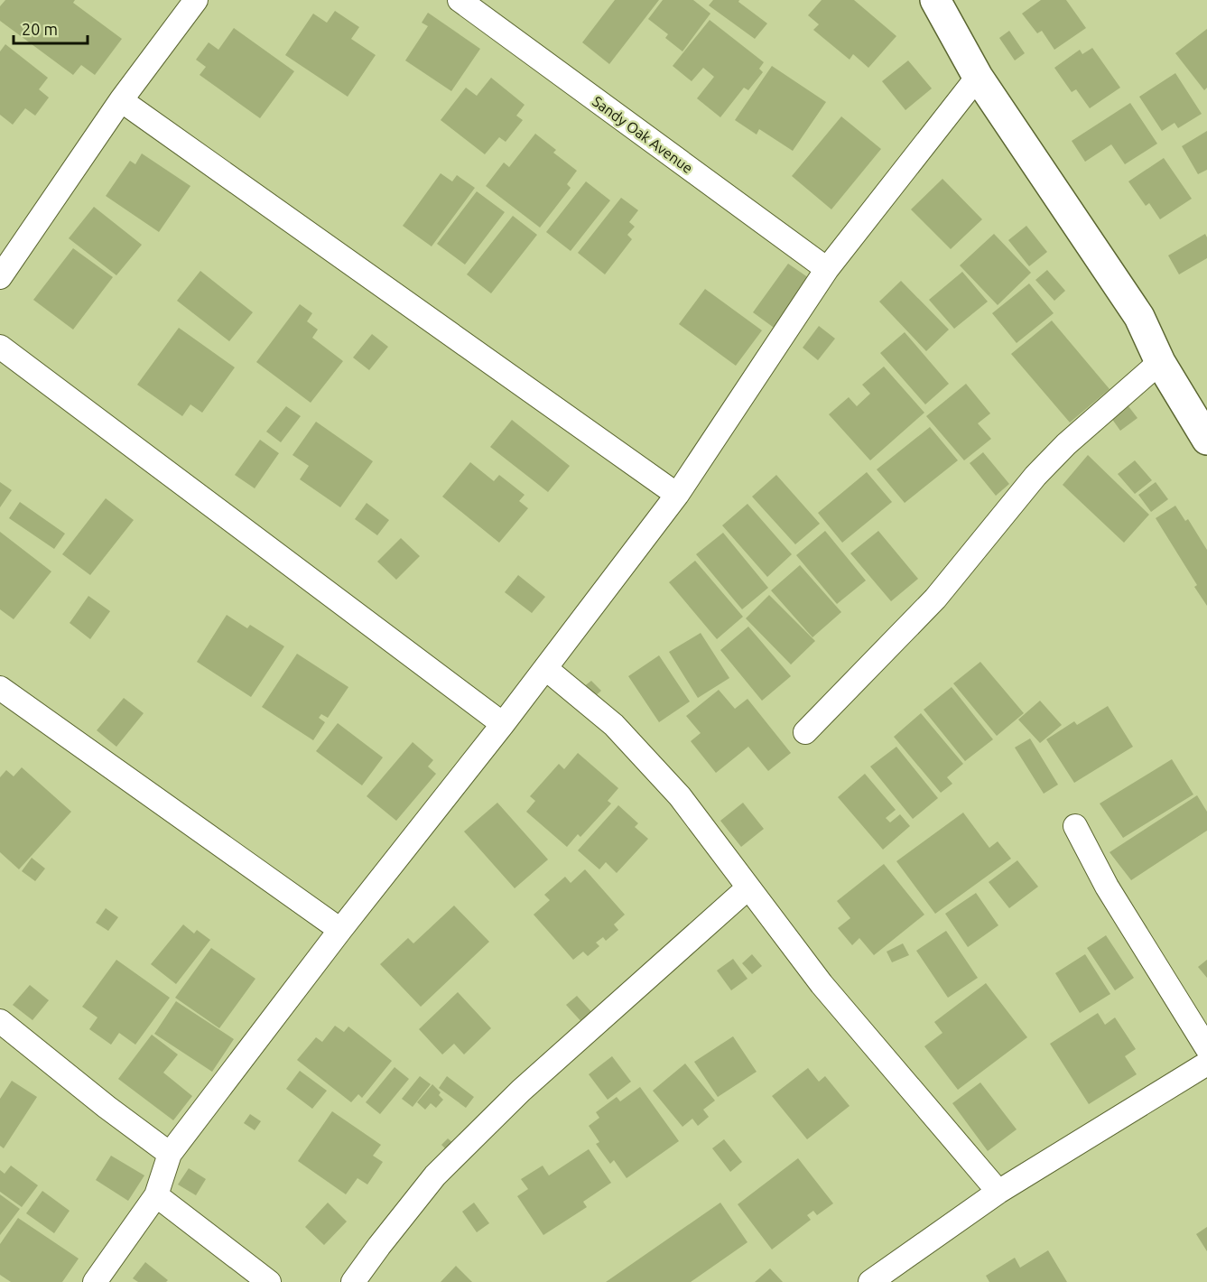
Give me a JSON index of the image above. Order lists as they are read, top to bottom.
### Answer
{
  "streets": {
    "street": ["Sandy Oak Avenue"]
  },
  "scale_bar": "20 m"
}
